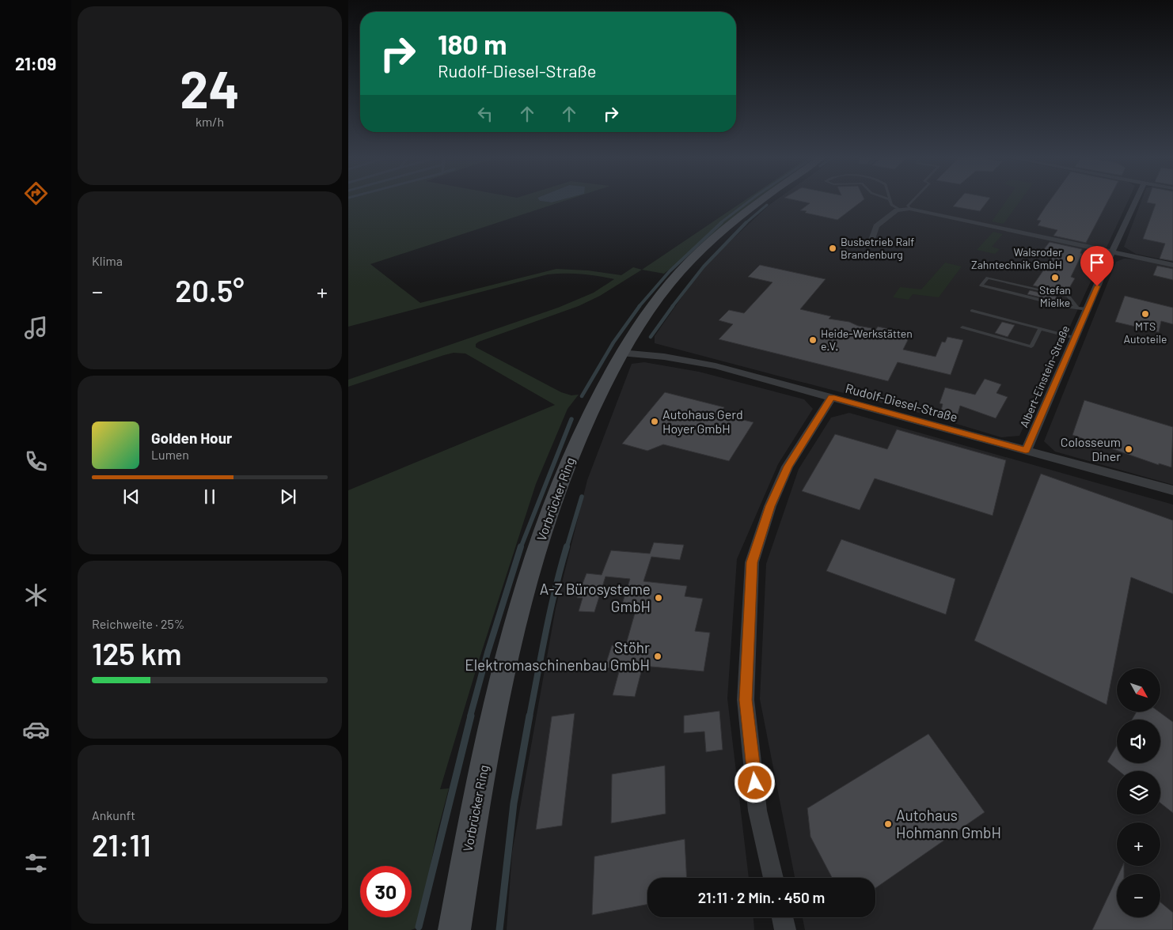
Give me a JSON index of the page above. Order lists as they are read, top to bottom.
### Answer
{
  "streets": {
    "main road": ["Vorbrücker Ring"],
    "street": ["Albert-Einstein-Straße", "Rudolf-Diesel-Straße"]
  },
  "crossings": [
    ["Albert-Einstein-Straße", "Rudolf-Diesel-Straße"],
    ["Rudolf-Diesel-Straße", "Vorbrücker Ring"]
  ],
  "places": [
    "Busbetrieb Ralf Brandenburg",
    "Walsroder Zahntechnik GmbH",
    "Stefan Mielke",
    "MTS Autoteile",
    "Heide-Werkstätten e.V.",
    "Autohaus Gerd Hoyer GmbH",
    "Colosseum Diner",
    "A-Z Bürosysteme GmbH",
    "Stöhr Elektromaschinenbau GmbH",
    "Autohaus Hohmann GmbH"
  ],
  "north": "bottom right",
  "page": {
    "tabs": "21:09",
    "tile": [
      ["24", "km/h"],
      "Klima",
      ["Reichweite · 25%", "125 km"],
      ["Ankunft", "21:11"]
    ],
    "turn": ["180 m", "Rudolf-Diesel-Straße"],
    "heat": ["−", "20.5°", "+"],
    "song": ["Golden Hour", "Lumen"],
    "map_buttons": ["+", "−"],
    "limit": "30",
    "trip": "21:11 · 2 Min. · 450 m"
  }
}
